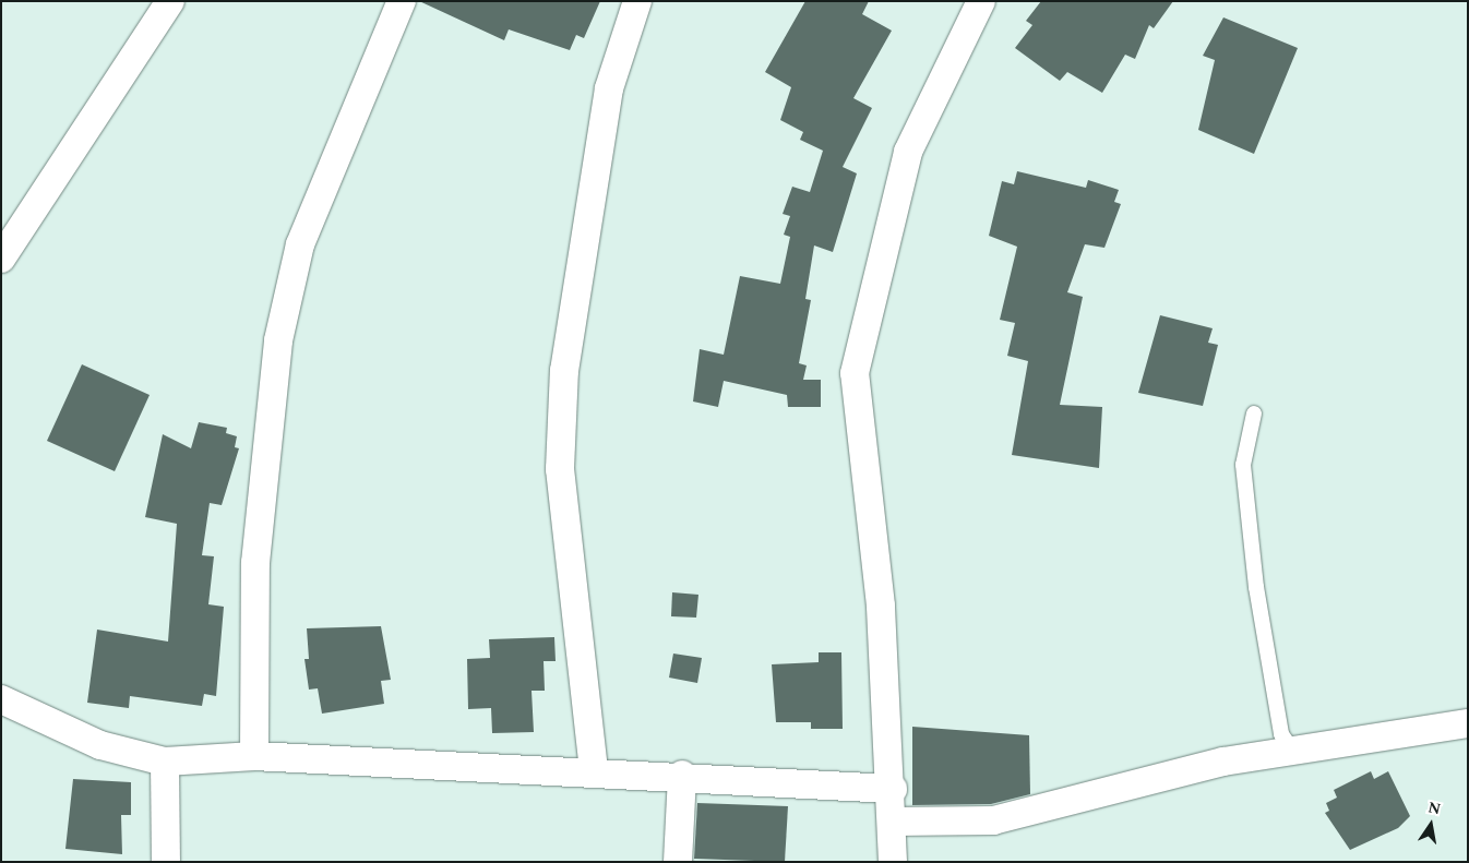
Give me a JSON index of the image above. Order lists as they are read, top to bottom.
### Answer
{
  "north": "top"
}
